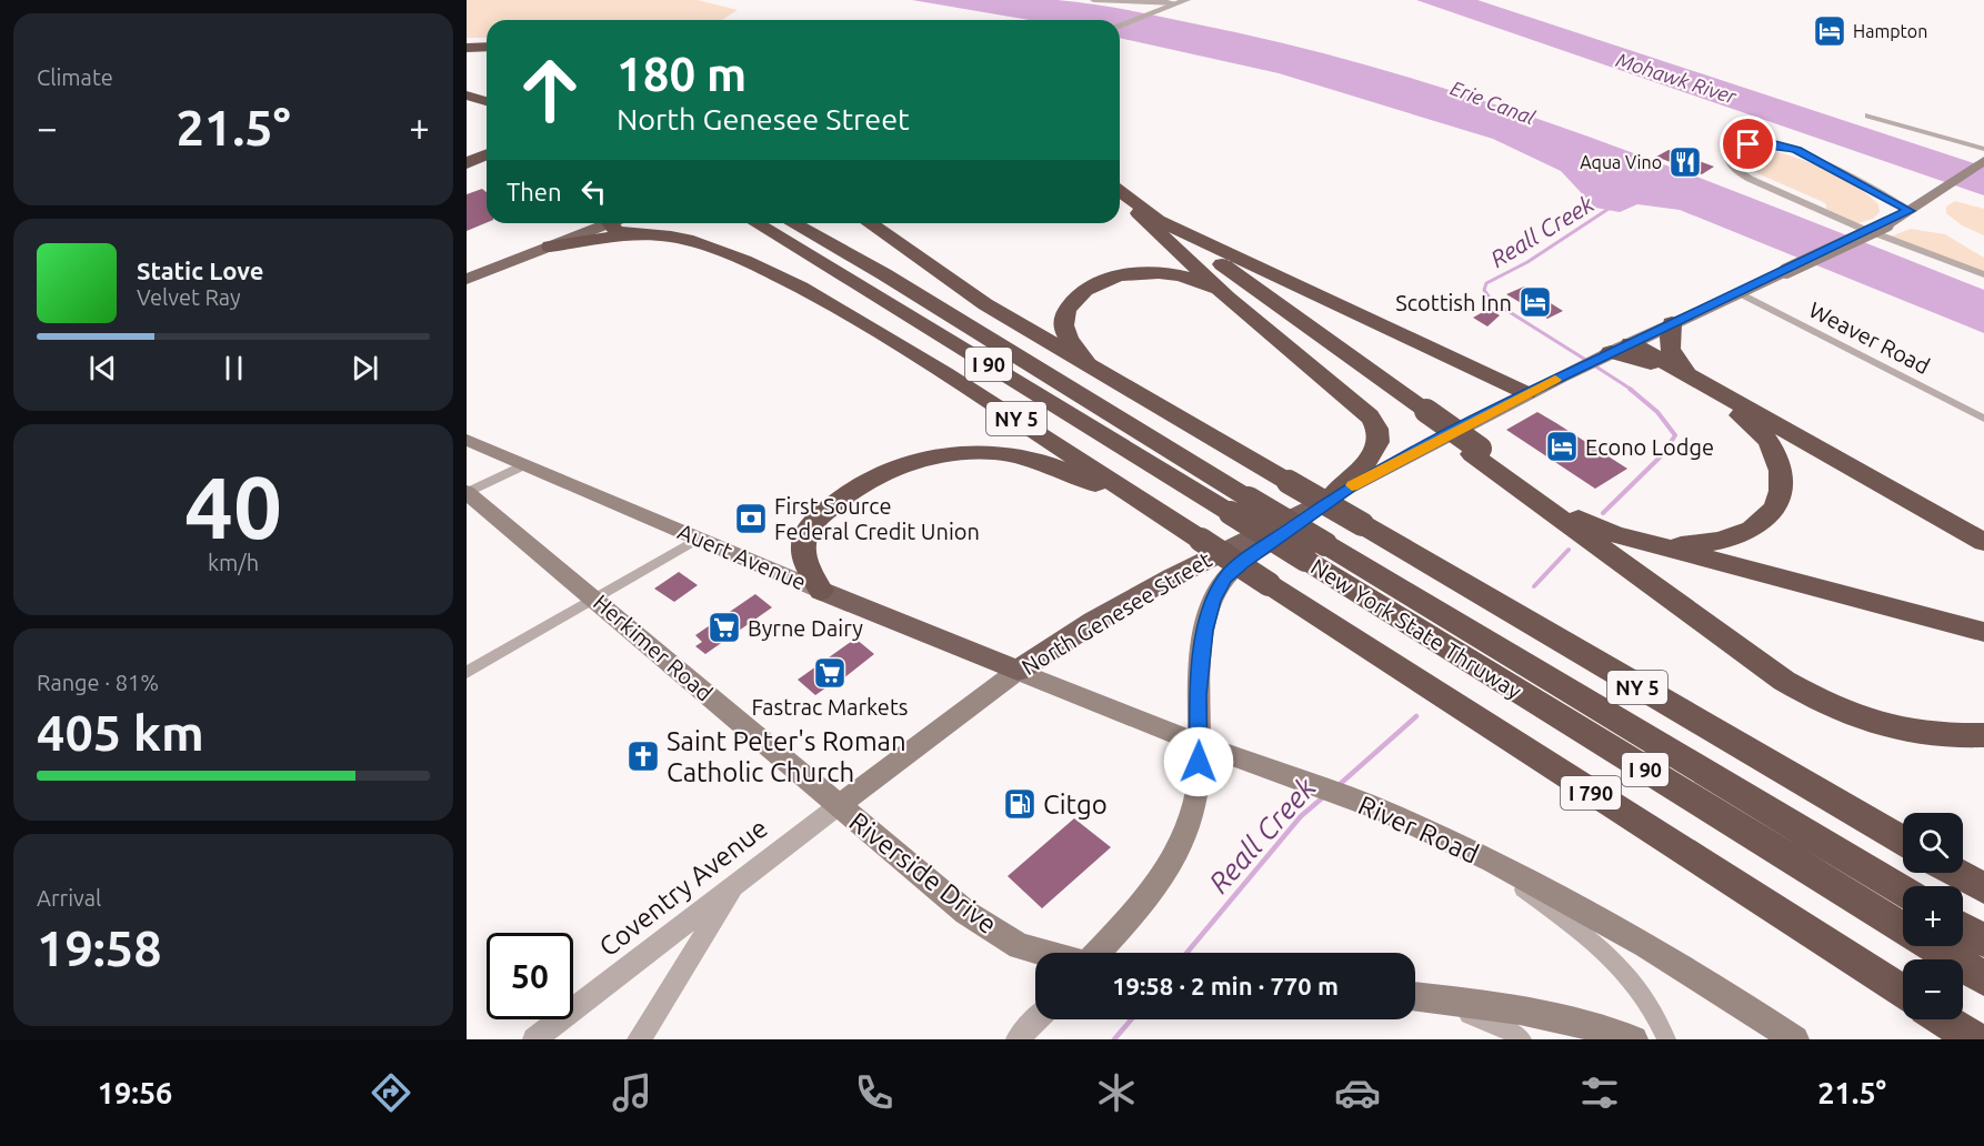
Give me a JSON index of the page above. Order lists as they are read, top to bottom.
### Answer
{
  "streets": {
    "highway": [
      "I 90",
      "NY 5",
      "Auert Avenue",
      "North Genesee Street",
      "New York State Thruway",
      "I 790"
    ],
    "main road": ["Herkimer Road", "River Road", "Riverside Drive"],
    "street": ["Weaver Road", "Coventry Avenue"]
  },
  "crossings": [
    ["Weaver Road", "North Genesee Street"],
    ["NY 5", "I 790"],
    ["Auert Avenue", "North Genesee Street"],
    ["Auert Avenue", "River Road"],
    ["North Genesee Street", "Herkimer Road"],
    ["North Genesee Street", "River Road"],
    ["North Genesee Street", "Riverside Drive"],
    ["North Genesee Street", "Coventry Avenue"],
    ["Herkimer Road", "Riverside Drive"],
    ["Herkimer Road", "Coventry Avenue"],
    ["Riverside Drive", "Coventry Avenue"]
  ],
  "water": ["Mohawk River", "Erie Canal", "Reall Creek"],
  "places": {
    "hotel": ["Hampton", "Scottish Inn", "Econo Lodge"],
    "restaurant": ["Aqua Vino"],
    "bank": ["First Source Federal Credit Union"],
    "supermarket": ["Byrne Dairy", "Fastrac Markets"],
    "church": ["Saint Peter's Roman Catholic Church"],
    "fuel station": ["Citgo"]
  },
  "page": {
    "tile": [
      "Climate",
      ["40", "km/h"],
      ["Range · 81%", "405 km"],
      ["Arrival", "19:58"]
    ],
    "turn": ["180 m", "North Genesee Street"],
    "heat": ["−", "21.5°", "+"],
    "then": "Then",
    "song": ["Static Love", "Velvet Ray"],
    "map_buttons": ["+", "−"],
    "limit": "50",
    "trip": "19:58 · 2 min · 770 m",
    "tabs": ["19:56", "21.5°"]
  }
}
